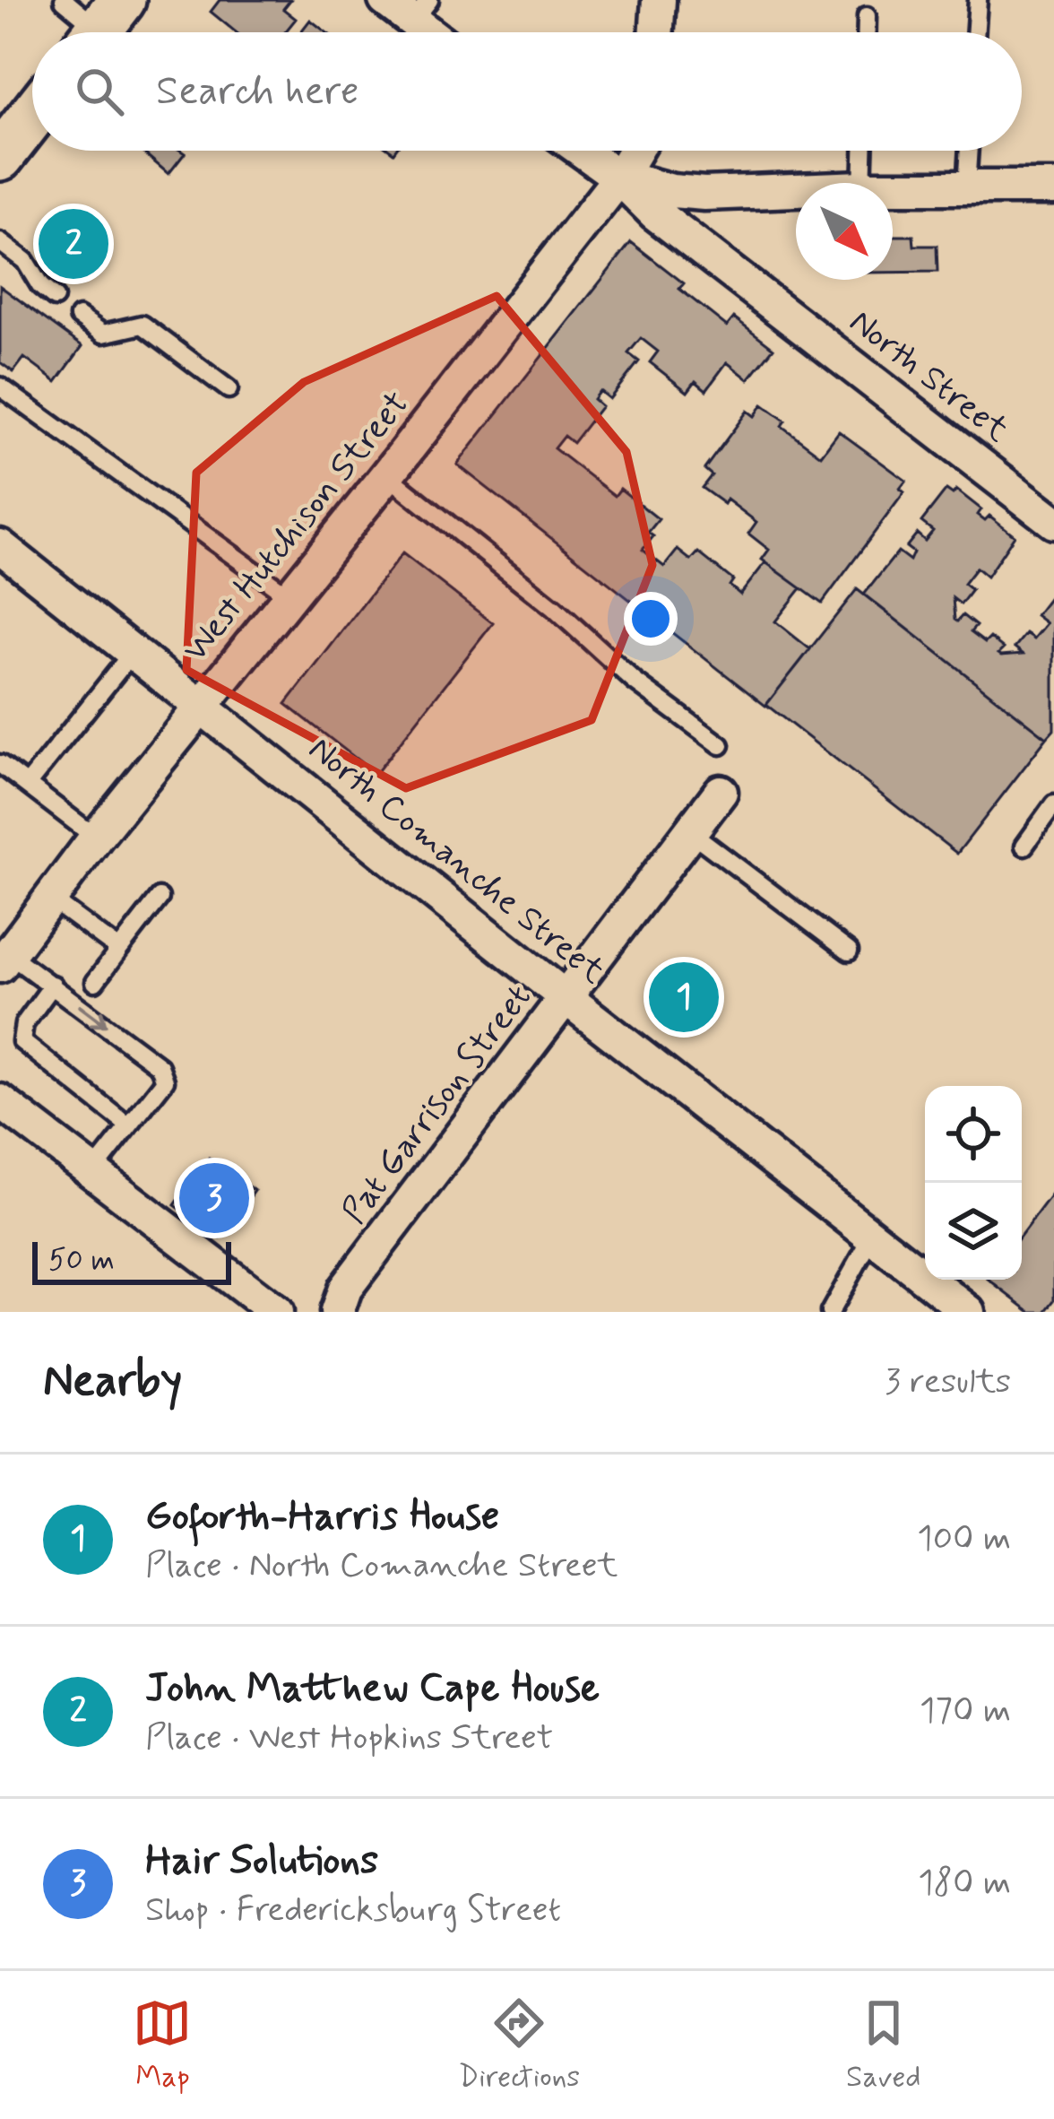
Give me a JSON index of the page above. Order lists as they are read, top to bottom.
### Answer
{
  "streets": {
    "street": [
      "North Street",
      "West Hutchison Street",
      "North Comanche Street",
      "Pat Garrison Street"
    ]
  },
  "crossings": [
    ["North Street", "West Hutchison Street"],
    ["West Hutchison Street", "North Comanche Street"],
    ["North Comanche Street", "Pat Garrison Street"]
  ],
  "scale_bar": "50 m",
  "north": "bottom right",
  "page": {
    "search": "Search here",
    "pins": ["2", "1", "3"],
    "scale": "50 m",
    "heading": ["Nearby", "3 results"],
    "list": [
      {
        "mark": "1",
        "name": "Goforth-Harris House",
        "note": "Place · North Comanche Street",
        "value": "100 m"
      },
      {
        "mark": "2",
        "name": "John Matthew Cape House",
        "note": "Place · West Hopkins Street",
        "value": "170 m"
      },
      {
        "mark": "3",
        "name": "Hair Solutions",
        "note": "Shop · Fredericksburg Street",
        "value": "180 m"
      }
    ],
    "nav": ["Map", "Directions", "Saved"]
  }
}
